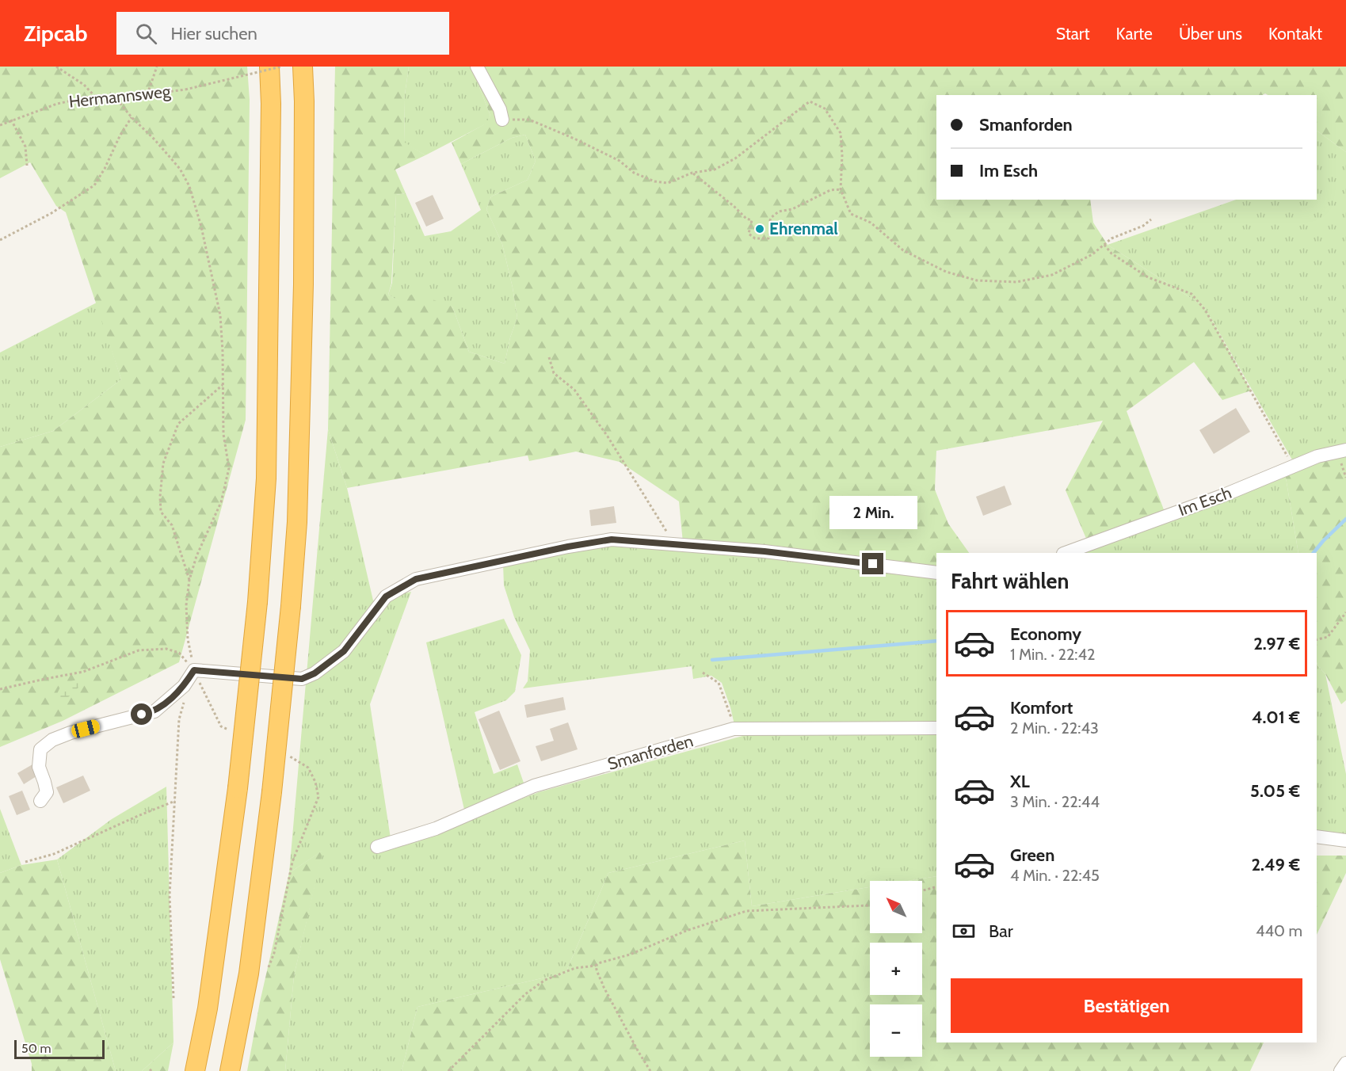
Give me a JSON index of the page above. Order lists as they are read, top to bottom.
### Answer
{
  "streets": {
    "street": ["Im Esch", "Smanforden"],
    "path": ["Hermannsweg"]
  },
  "places": ["Ehrenmal"],
  "scale_bar": "50 m",
  "north": "top left",
  "page": {
    "header": "Zipcab",
    "search": "Hier suchen",
    "nav": [
      "Start",
      "Karte",
      "Über uns",
      "Kontakt"
    ],
    "banner": ["Smanforden", "Im Esch"],
    "bubble": "2 Min.",
    "heading": "Fahrt wählen",
    "list": [
      {
        "name": "Economy",
        "note": "1 Min. · 22:42",
        "value": "2.97 €"
      },
      {
        "name": "Komfort",
        "note": "2 Min. · 22:43",
        "value": "4.01 €"
      },
      {
        "name": "XL",
        "note": "3 Min. · 22:44",
        "value": "5.05 €"
      },
      {
        "name": "Green",
        "note": "4 Min. · 22:45",
        "value": "2.49 €"
      }
    ],
    "map_buttons": ["+", "−"],
    "pay": ["Bar", "440 m"],
    "buttons": "Bestätigen",
    "scale": "50 m"
  }
}
